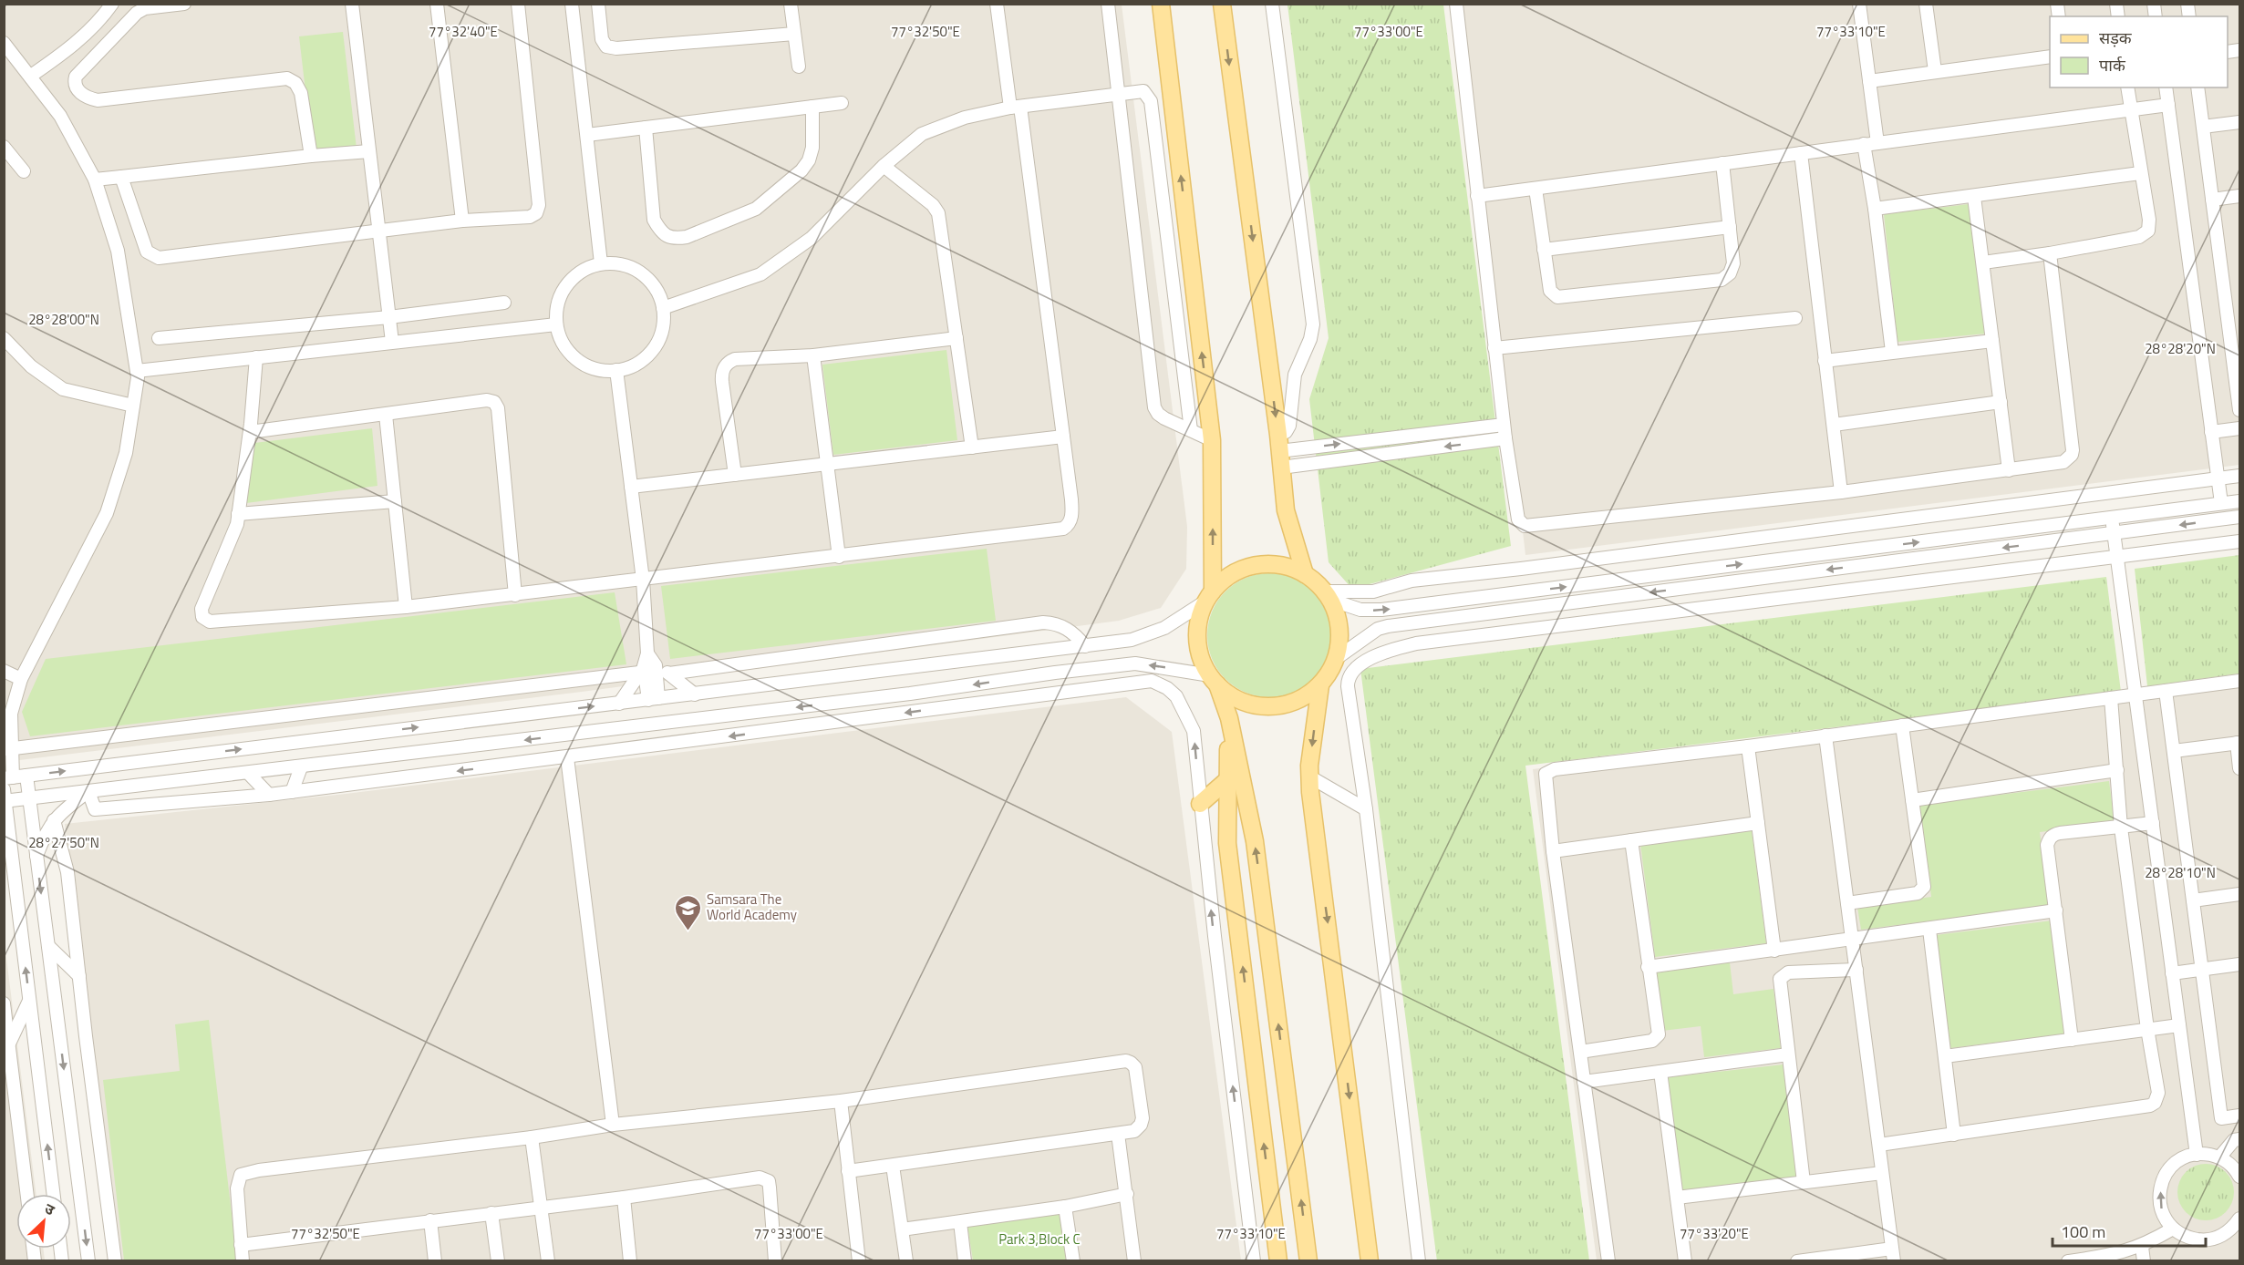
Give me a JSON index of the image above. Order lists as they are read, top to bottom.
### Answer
{
  "parks": ["Park 3,Block C"],
  "places": {
    "school or university": ["Samsara The World Academy"]
  },
  "legend": ["सड़क", "पार्क"],
  "scale_bar": "100 m",
  "north": "top right",
  "coordinates": [
    "77°32'40\"E",
    "77°32'50\"E",
    "77°33'00\"E",
    "77°33'10\"E",
    "28°28'00\"N",
    "28°28'20\"N",
    "28°27'50\"N",
    "28°28'10\"N",
    "77°33'20\"E"
  ]
}
